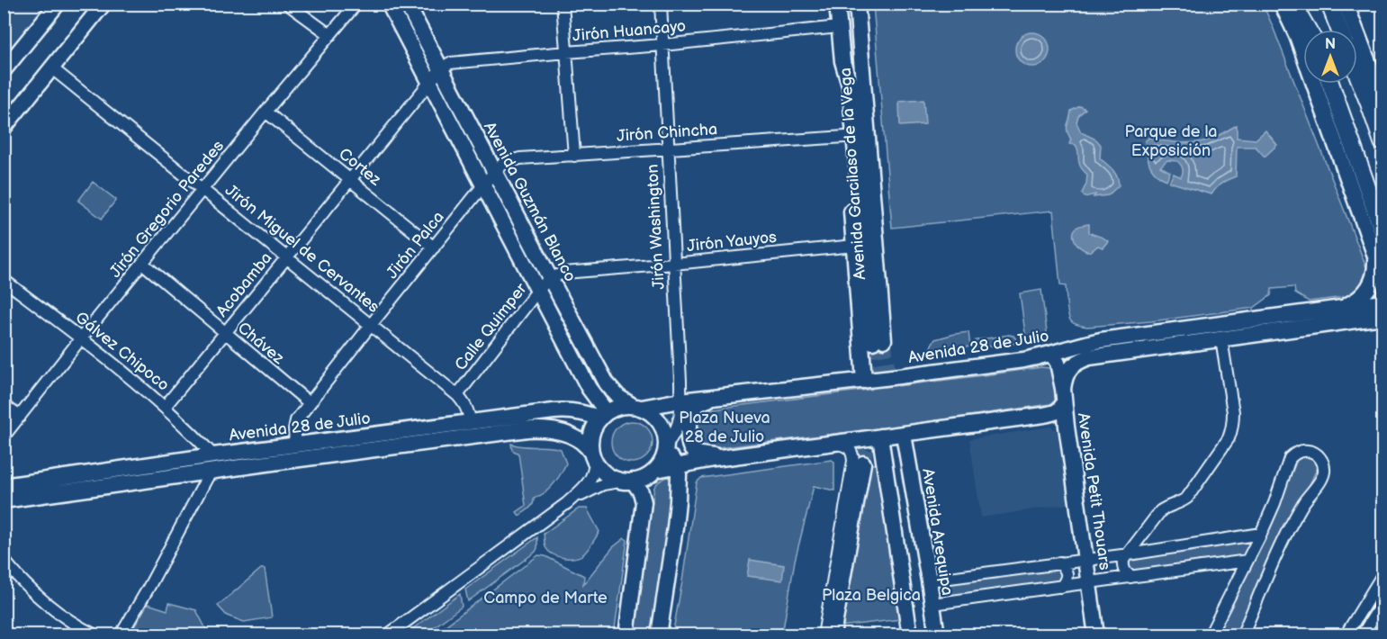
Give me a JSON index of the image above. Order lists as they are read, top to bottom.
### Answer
{
  "streets": {
    "main road": [
      "Avenida Garcilaso de la Vega",
      "Avenida Guzmán Blanco",
      "Avenida 28 de Julio",
      "Avenida Petit Thouars",
      "Avenida Arequipa"
    ],
    "street": [
      "Jirón Huancayo",
      "Jirón Chincha",
      "Cortez",
      "Jirón Gregorio Paredes",
      "Jirón Washington",
      "Jirón Yauyos",
      "Jirón Palca",
      "Jirón Miguel de Cervantes",
      "Acobamba",
      "Calle Quimper",
      "Chávez",
      "Gálvez Chipoco"
    ]
  },
  "crossings": [
    ["Jirón Huancayo", "Avenida Garcilaso de la Vega"],
    ["Jirón Huancayo", "Avenida Guzmán Blanco"],
    ["Jirón Huancayo", "Jirón Washington"],
    ["Jirón Chincha", "Avenida Garcilaso de la Vega"],
    ["Jirón Chincha", "Avenida Guzmán Blanco"],
    ["Jirón Chincha", "Jirón Washington"],
    ["Jirón Chincha", "Jirón Palca"],
    ["Cortez", "Jirón Gregorio Paredes"],
    ["Cortez", "Jirón Palca"],
    ["Cortez", "Acobamba"],
    ["Avenida Garcilaso de la Vega", "Jirón Yauyos"],
    ["Avenida Garcilaso de la Vega", "Avenida 28 de Julio"],
    ["Avenida Guzmán Blanco", "Jirón Washington"],
    ["Avenida Guzmán Blanco", "Jirón Yauyos"],
    ["Avenida Guzmán Blanco", "Jirón Palca"],
    ["Avenida Guzmán Blanco", "Acobamba"],
    ["Avenida Guzmán Blanco", "Calle Quimper"],
    ["Avenida Guzmán Blanco", "Avenida 28 de Julio"],
    ["Jirón Gregorio Paredes", "Jirón Miguel de Cervantes"],
    ["Jirón Gregorio Paredes", "Chávez"],
    ["Jirón Gregorio Paredes", "Gálvez Chipoco"],
    ["Jirón Washington", "Jirón Yauyos"],
    ["Jirón Washington", "Avenida 28 de Julio"],
    ["Jirón Yauyos", "Calle Quimper"],
    ["Jirón Palca", "Jirón Miguel de Cervantes"],
    ["Jirón Palca", "Chávez"],
    ["Jirón Palca", "Avenida 28 de Julio"],
    ["Jirón Miguel de Cervantes", "Acobamba"],
    ["Jirón Miguel de Cervantes", "Calle Quimper"],
    ["Jirón Miguel de Cervantes", "Avenida 28 de Julio"],
    ["Acobamba", "Chávez"],
    ["Acobamba", "Gálvez Chipoco"],
    ["Avenida 28 de Julio", "Gálvez Chipoco"],
    ["Avenida 28 de Julio", "Avenida Petit Thouars"]
  ],
  "parks": [
    "Parque de la Exposición",
    "Plaza Nueva 28 de Julio",
    "Plaza Belgica",
    "Campo de Marte"
  ],
  "north": "top"
}
